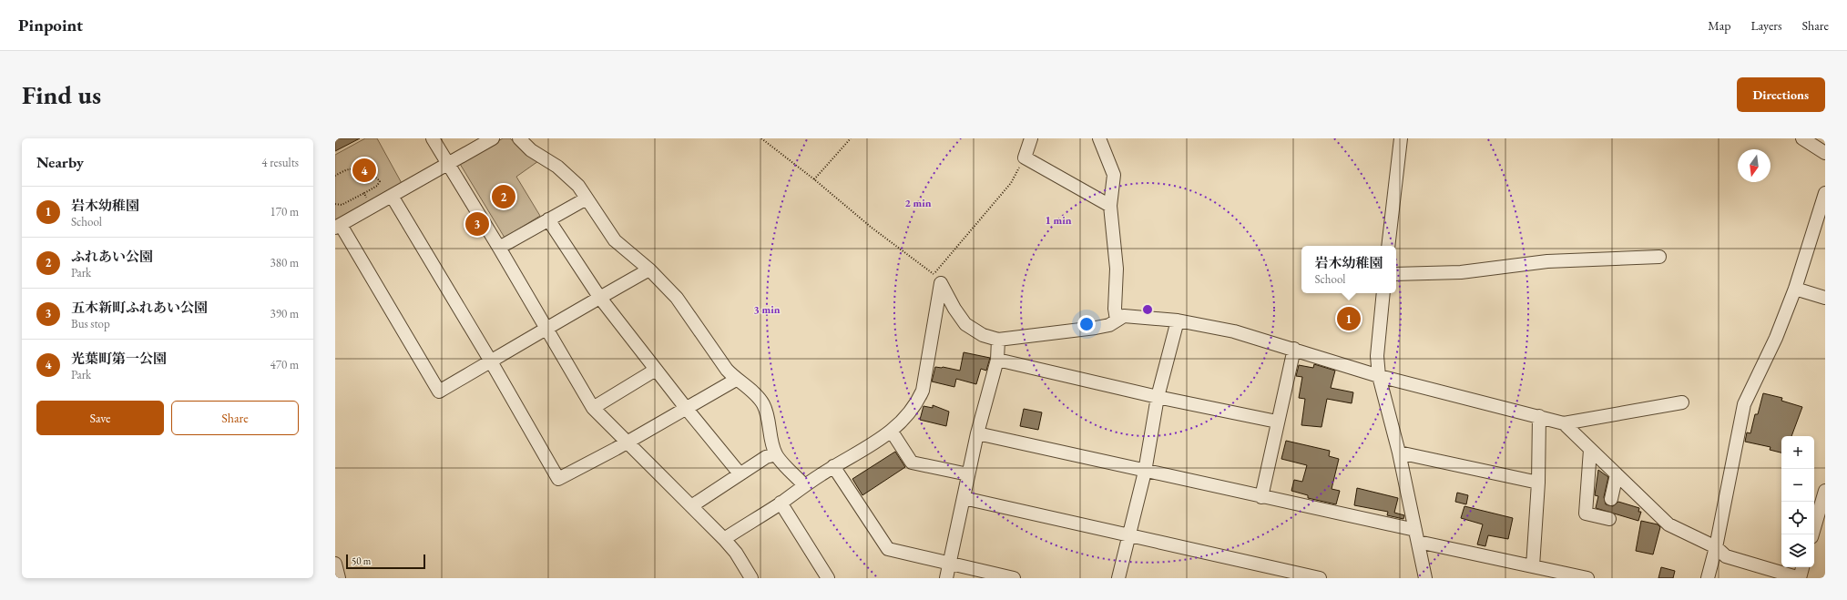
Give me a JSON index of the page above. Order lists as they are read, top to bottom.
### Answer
{
  "scale_bar": "50 m",
  "north": "bottom",
  "page": {
    "header": "Pinpoint",
    "nav": ["Map", "Layers", "Share"],
    "buttons": [
      "Directions",
      ["Save", "Share"]
    ],
    "title": "Find us",
    "heading": ["Nearby", "4 results"],
    "pins": [
      "4",
      "2",
      "3",
      "1"
    ],
    "list": [
      {
        "mark": "1",
        "name": "岩木幼稚園",
        "note": "School",
        "value": "170 m"
      },
      {
        "mark": "2",
        "name": "ふれあい公園",
        "note": "Park",
        "value": "380 m"
      },
      {
        "mark": "3",
        "name": "五木新町ふれあい公園",
        "note": "Bus stop",
        "value": "390 m"
      },
      {
        "mark": "4",
        "name": "光葉町第一公園",
        "note": "Park",
        "value": "470 m"
      }
    ],
    "popup": ["岩木幼稚園", "School"],
    "map_buttons": ["+", "−"],
    "scale": "50 m"
  },
  "rings": ["2 min", "1 min", "3 min"]
}
